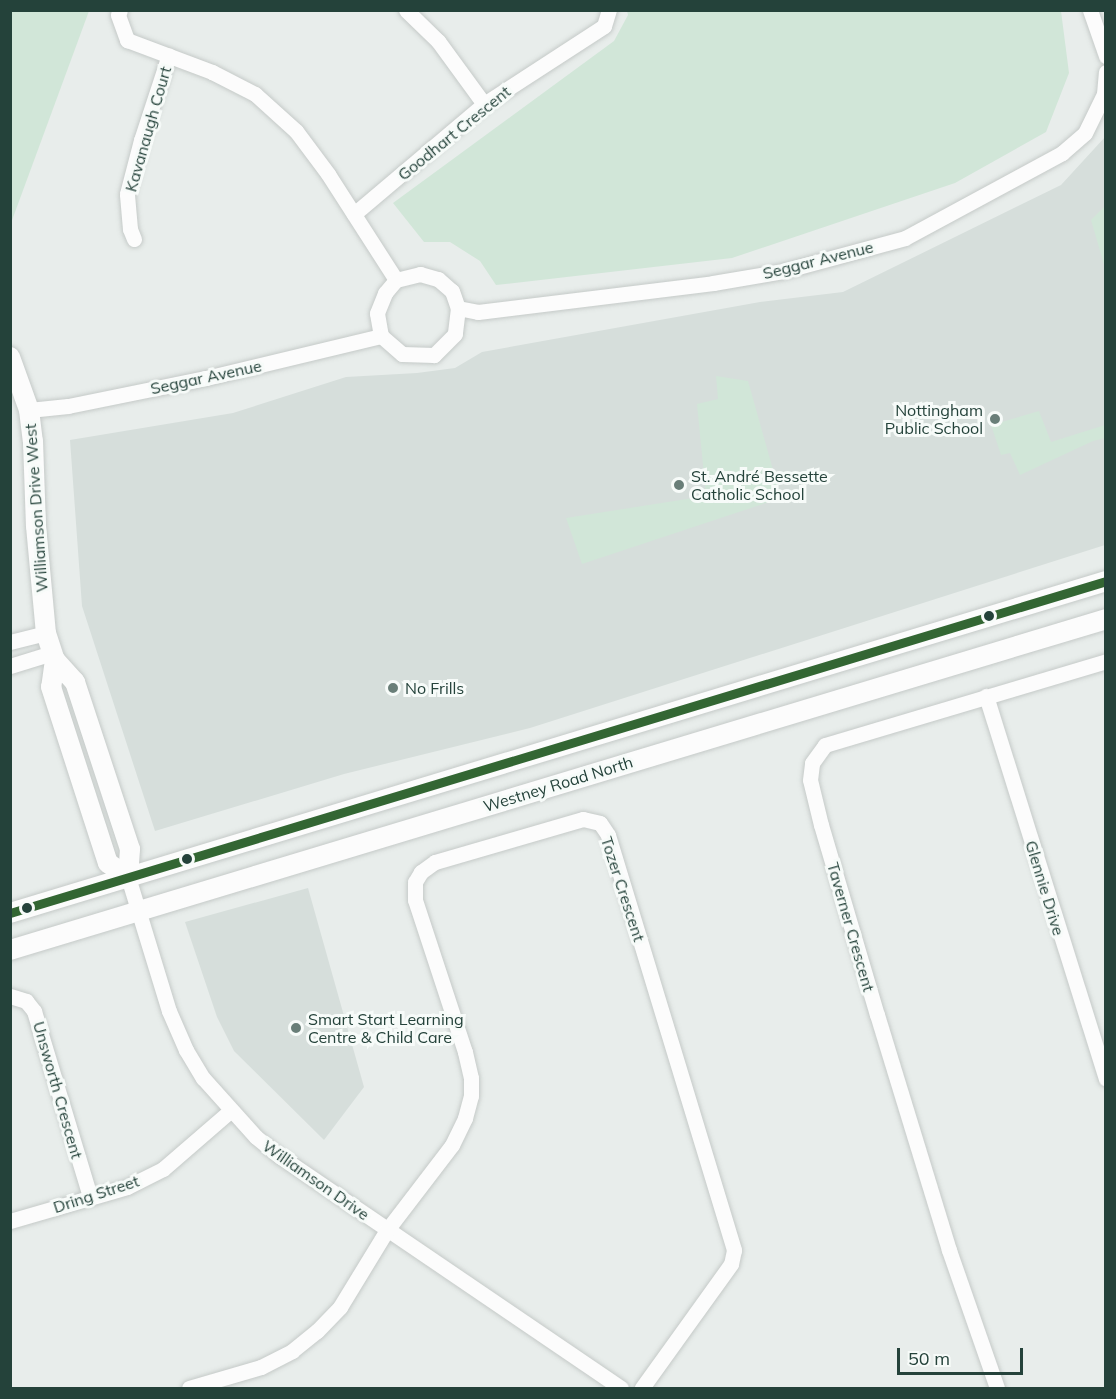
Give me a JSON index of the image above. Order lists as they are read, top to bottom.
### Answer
{
  "streets": {
    "main road": ["Williamson Drive West", "Westney Road North"],
    "street": [
      "Kavanaugh Court",
      "Goodhart Crescent",
      "Seggar Avenue",
      "Glennie Drive",
      "Tozer Crescent",
      "Taverner Crescent",
      "Unsworth Crescent",
      "Williamson Drive",
      "Dring Street"
    ]
  },
  "crossings": [
    ["Seggar Avenue", "Williamson Drive West"],
    ["Williamson Drive West", "Williamson Drive"],
    ["Westney Road North", "Williamson Drive"],
    ["Glennie Drive", "Taverner Crescent"],
    ["Tozer Crescent", "Williamson Drive"],
    ["Unsworth Crescent", "Dring Street"],
    ["Williamson Drive", "Dring Street"]
  ],
  "places": [
    "Nottingham Public School",
    "St. André Bessette Catholic School",
    "No Frills",
    "Smart Start Learning Centre & Child Care"
  ],
  "scale_bar": "50 m"
}
